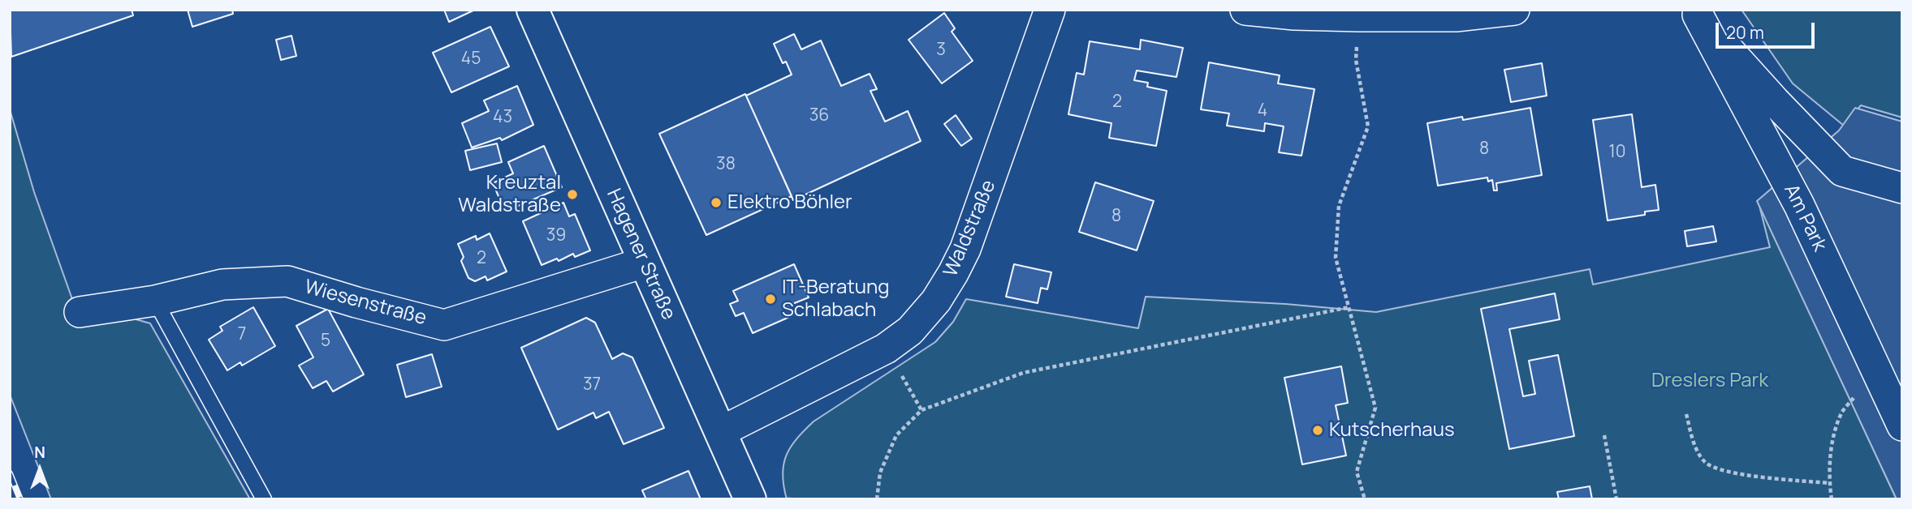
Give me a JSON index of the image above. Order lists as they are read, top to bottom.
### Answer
{
  "streets": {
    "main road": ["Hagener Straße"],
    "street": ["Am Park", "Waldstraße", "Wiesenstraße"]
  },
  "crossings": [
    ["Waldstraße", "Hagener Straße"],
    ["Hagener Straße", "Wiesenstraße"]
  ],
  "parks": ["Dreslers Park"],
  "places": [
    "Kreuztal Waldstraße",
    "Elektro Böhler",
    "IT-Beratung Schlabach",
    "Kutscherhaus"
  ],
  "house_numbers": [
    "3",
    "45",
    "2",
    "4",
    "36",
    "43",
    "8",
    "10",
    "38",
    "8",
    "39",
    "2",
    "7",
    "5",
    "37"
  ],
  "scale_bar": "20 m",
  "north": "top"
}
